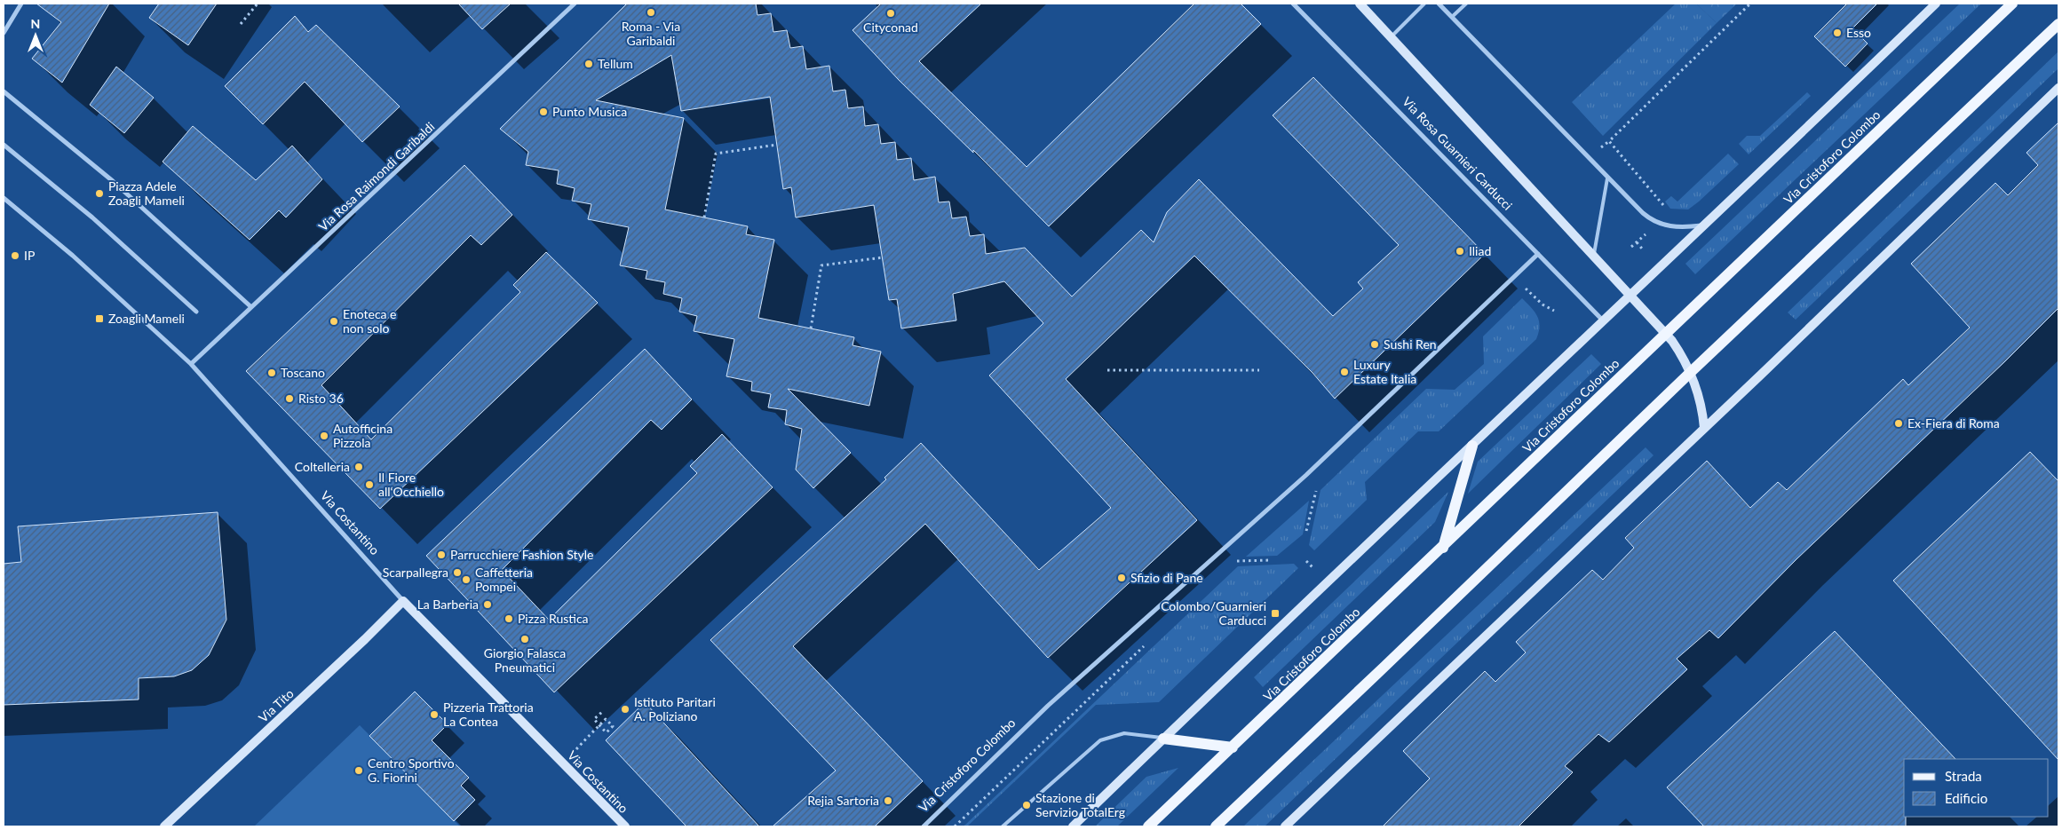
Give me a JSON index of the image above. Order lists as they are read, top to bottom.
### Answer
{
  "streets": {
    "main road": ["Via Cristoforo Colombo", "Via Costantino", "Via Tito"],
    "street": ["Via Rosa Guarnieri Carducci", "Via Rosa Raimondi Garibaldi"]
  },
  "crossings": [
    ["Via Rosa Guarnieri Carducci", "Via Cristoforo Colombo"],
    ["Via Rosa Raimondi Garibaldi", "Via Costantino"],
    ["Via Costantino", "Via Tito"]
  ],
  "places": {
    "other": [
      "Roma - Via Garibaldi",
      "Cityconad",
      "Esso",
      "Tellum",
      "Punto Musica",
      "Piazza Adele Zoagli Mameli",
      "Iliad",
      "IP",
      "Enoteca e non solo",
      "Sushi Ren",
      "Luxury Estate Italia",
      "Toscano",
      "Risto 36",
      "Ex-Fiera di Roma",
      "Autofficina Pizzola",
      "Coltelleria",
      "Il Fiore all‘Occhiello",
      "Parrucchiere Fashion Style",
      "Scarpallegra",
      "Sfizio di Pane",
      "Caffetteria Pompei",
      "La Barberia",
      "Pizza Rustica",
      "Giorgio Falasca Pneumatici",
      "Istituto Paritari A. Poliziano",
      "Pizzeria Trattoria La Contea",
      "Centro Sportivo G. Fiorini",
      "Rejia Sartoria",
      "Stazione di Servizio TotalErg"
    ],
    "transit": ["Zoagli Mameli", "Colombo/Guarnieri Carducci"]
  },
  "legend": ["Strada", "Edificio"],
  "north": "top"
}
